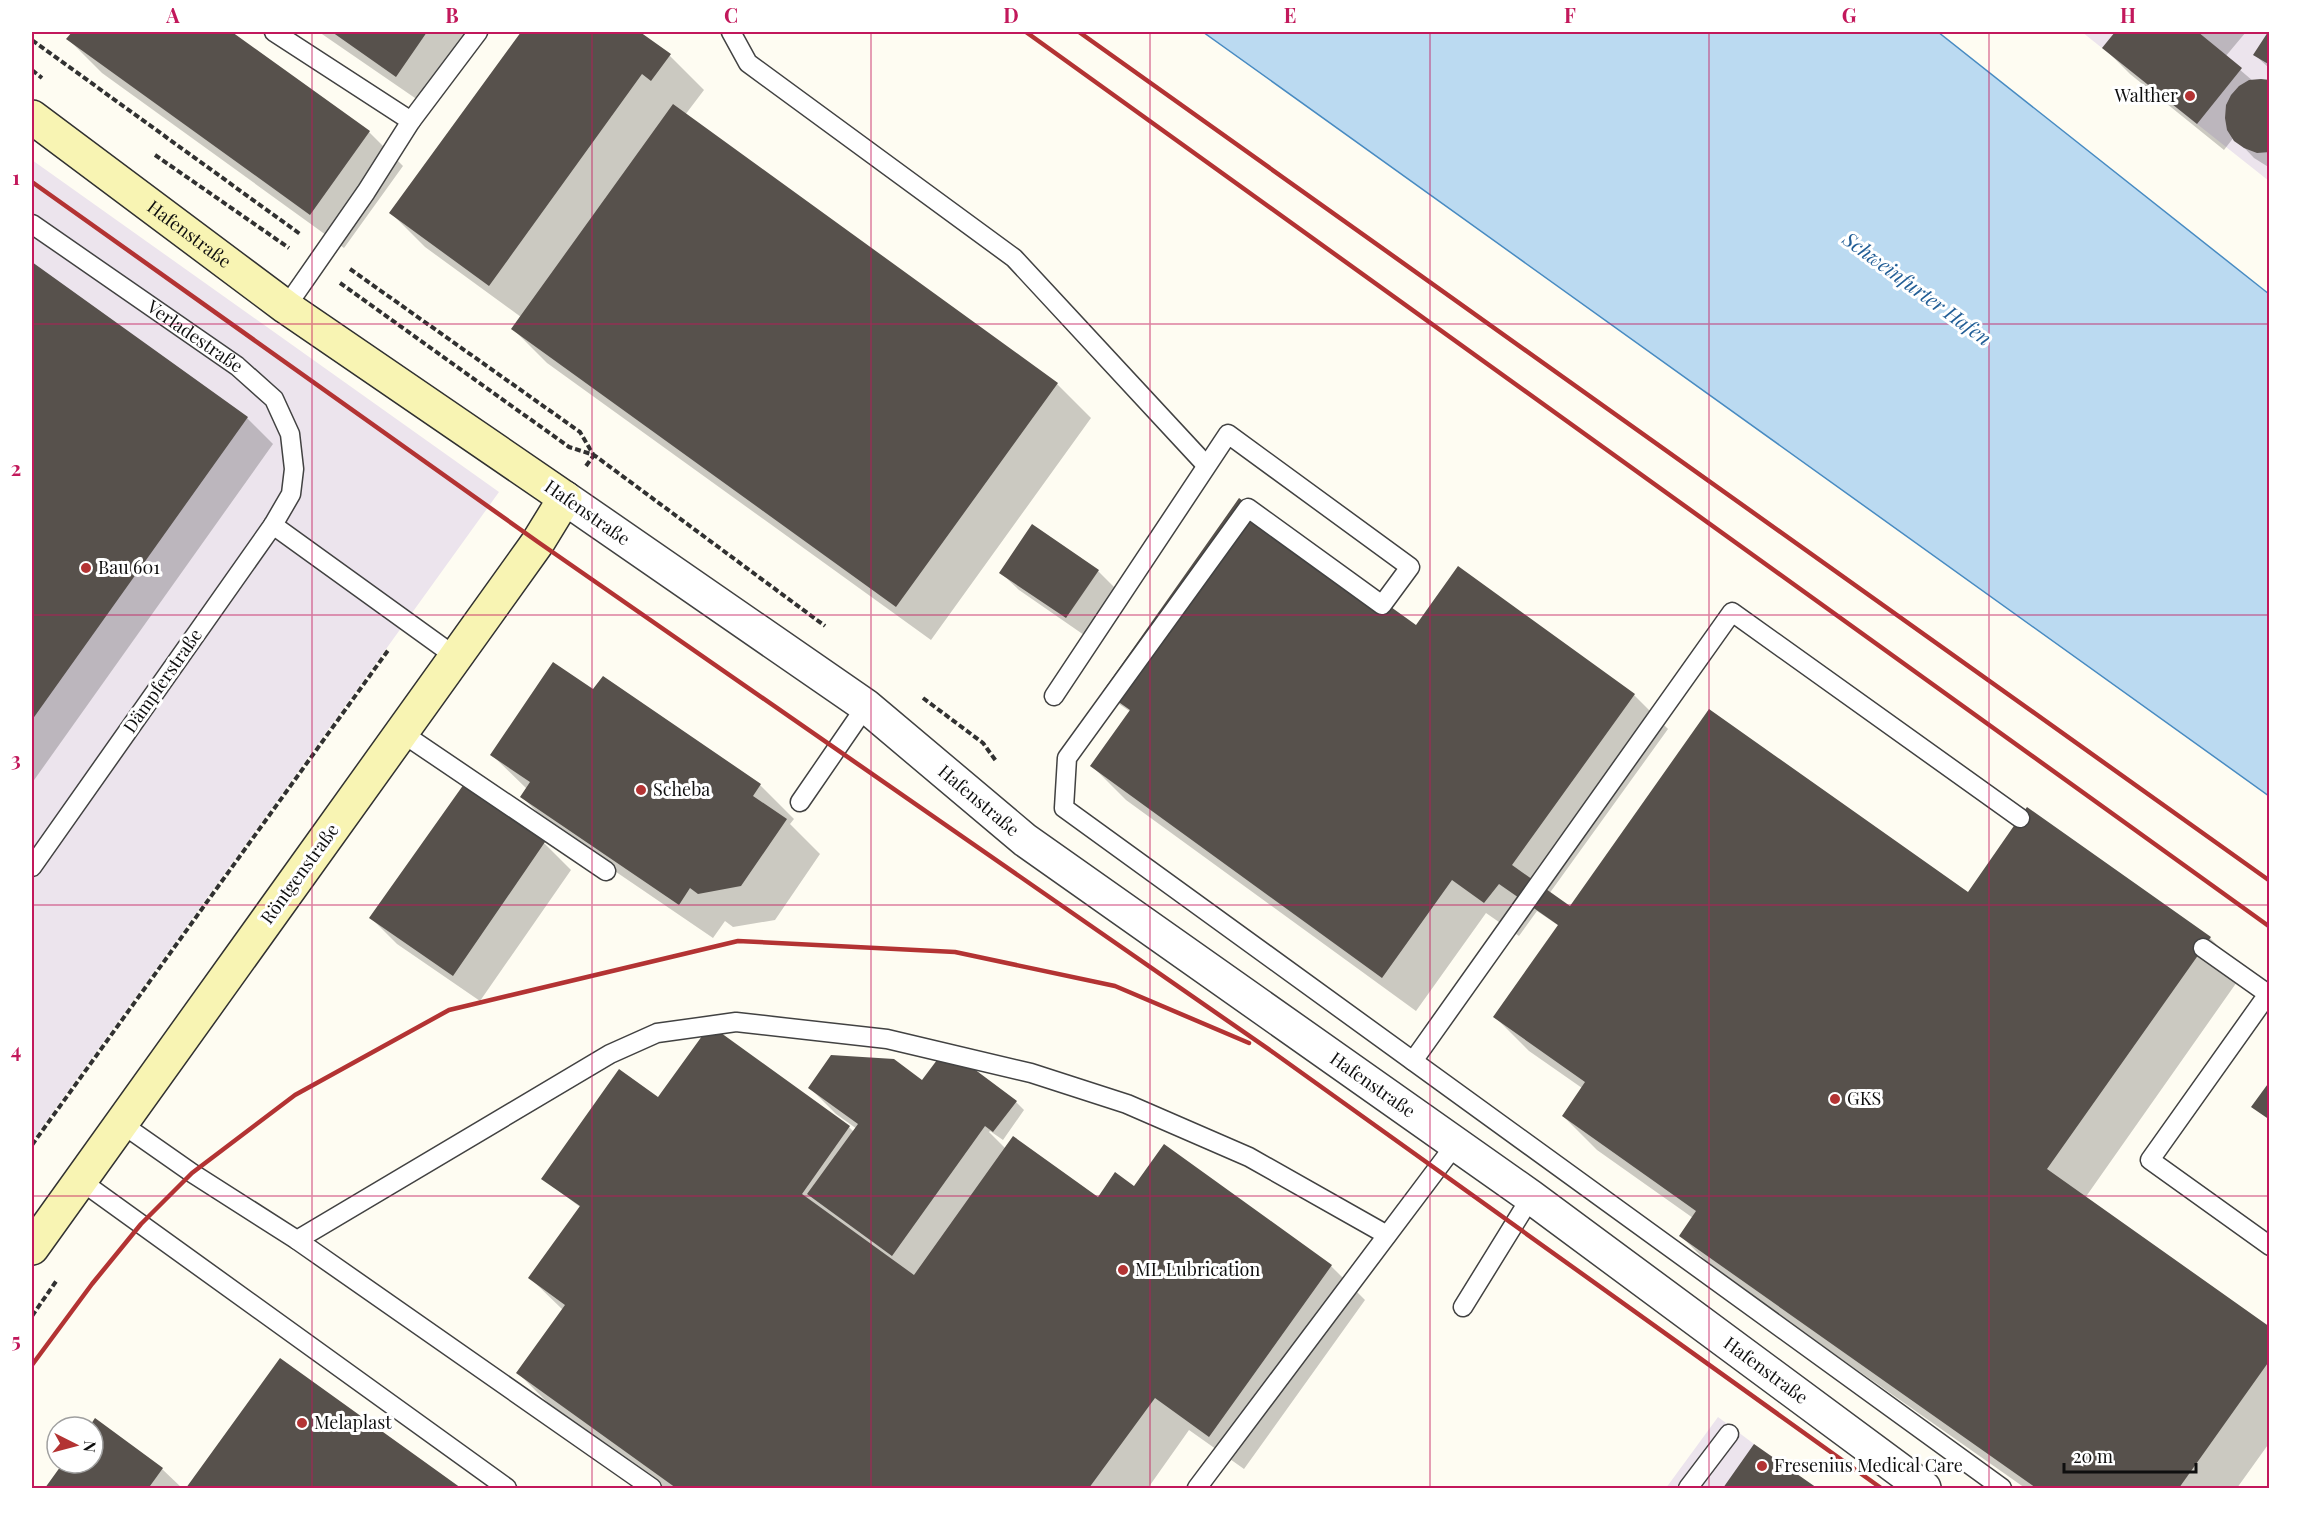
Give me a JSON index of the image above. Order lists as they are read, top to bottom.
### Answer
{
  "streets": {
    "street": ["Hafenstraße", "Röntgenstraße"],
    "lane": ["Verladestraße", "Dämpferstraße"]
  },
  "crossings": [
    ["Hafenstraße", "Röntgenstraße"],
    ["Verladestraße", "Dämpferstraße"]
  ],
  "water": ["Schweinfurter Hafen"],
  "places": [
    "Walther",
    "Bau 601",
    "Scheba",
    "GKS",
    "ML Lubrication",
    "Melaplast",
    "Fresenius Medical Care"
  ],
  "scale_bar": "20 m",
  "north": "right",
  "grid": {
    "columns": [
      "A",
      "B",
      "C",
      "D",
      "E",
      "F",
      "G",
      "H"
    ],
    "rows": [
      "1",
      "2",
      "3",
      "4",
      "5"
    ]
  }
}
